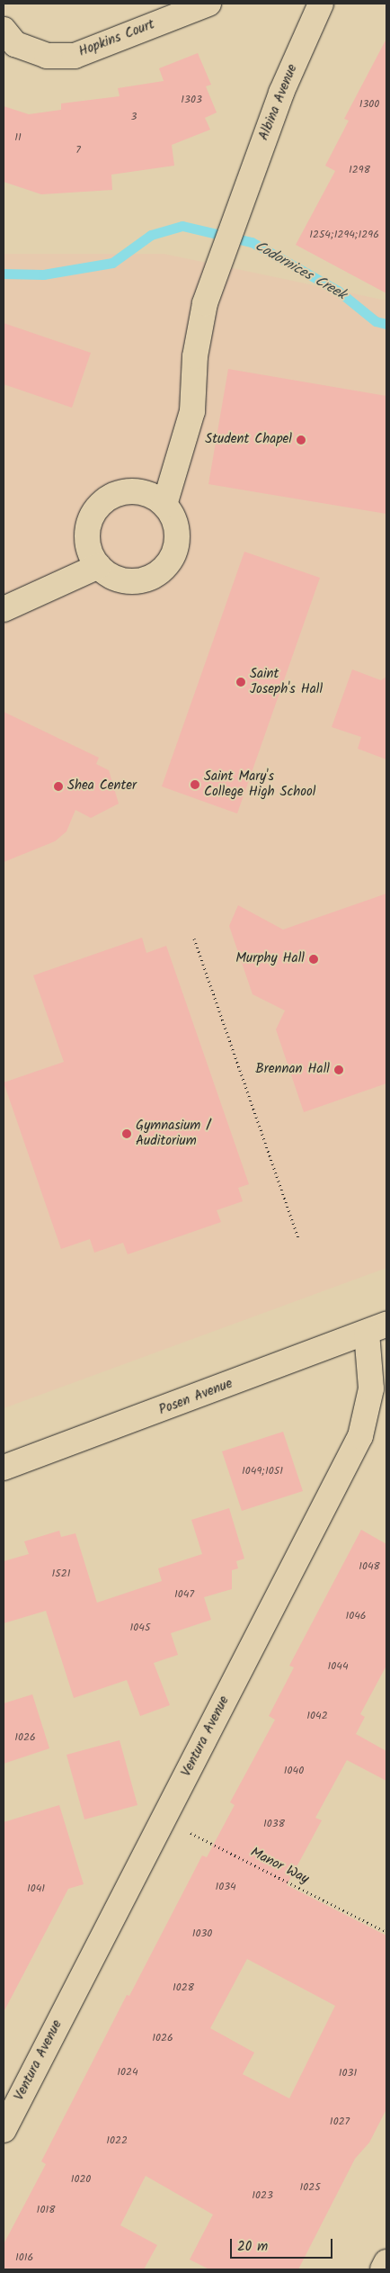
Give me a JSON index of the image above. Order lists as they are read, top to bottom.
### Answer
{
  "streets": {
    "street": [
      "Hopkins Court",
      "Albina Avenue",
      "Posen Avenue",
      "Ventura Avenue"
    ],
    "path": ["Manor Way"]
  },
  "crossings": [
    ["Posen Avenue", "Ventura Avenue"],
    ["Ventura Avenue", "Manor Way"]
  ],
  "water": ["Codornices Creek"],
  "places": [
    "Student Chapel",
    "Saint Joseph's Hall",
    "Saint Mary's College High School",
    "Shea Center",
    "Murphy Hall",
    "Brennan Hall",
    "Gymnasium / Auditorium"
  ],
  "house_numbers": [
    "1303",
    "1300",
    "3",
    "11",
    "7",
    "1298",
    "1254;1294;1296",
    "1049;1051",
    "1048",
    "1521",
    "1047",
    "1046",
    "1045",
    "1044",
    "1042",
    "1026",
    "1040",
    "1038",
    "1034",
    "1041",
    "1030",
    "1028",
    "1026",
    "1024",
    "1031",
    "1027",
    "1022",
    "1020",
    "1025",
    "1023",
    "1018",
    "1016"
  ],
  "scale_bar": "20 m"
}
